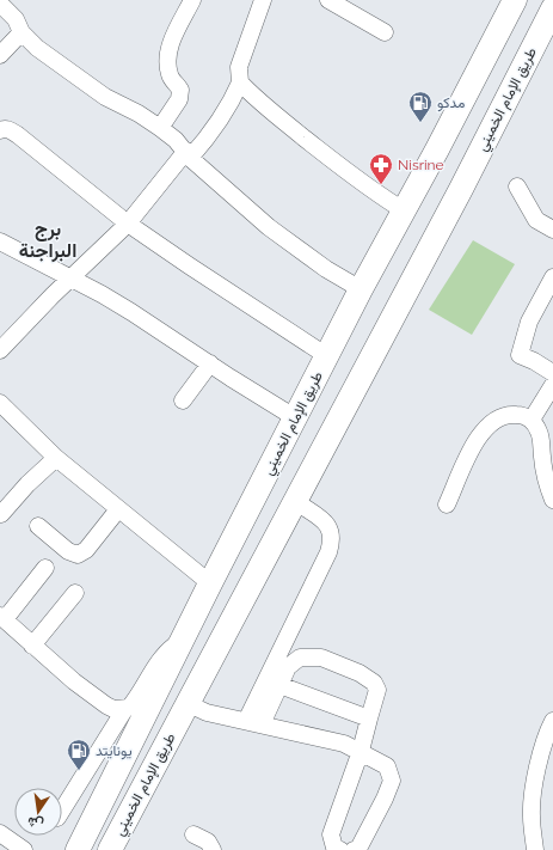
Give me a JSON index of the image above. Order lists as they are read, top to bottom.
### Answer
{
  "streets": {
    "highway": ["طريق الإمام الخميني"]
  },
  "districts": ["برج البراجنة"],
  "places": {
    "fuel station": ["مدكو", "يونايتد"],
    "pharmacy": ["Nisrine"]
  },
  "north": "bottom"
}
